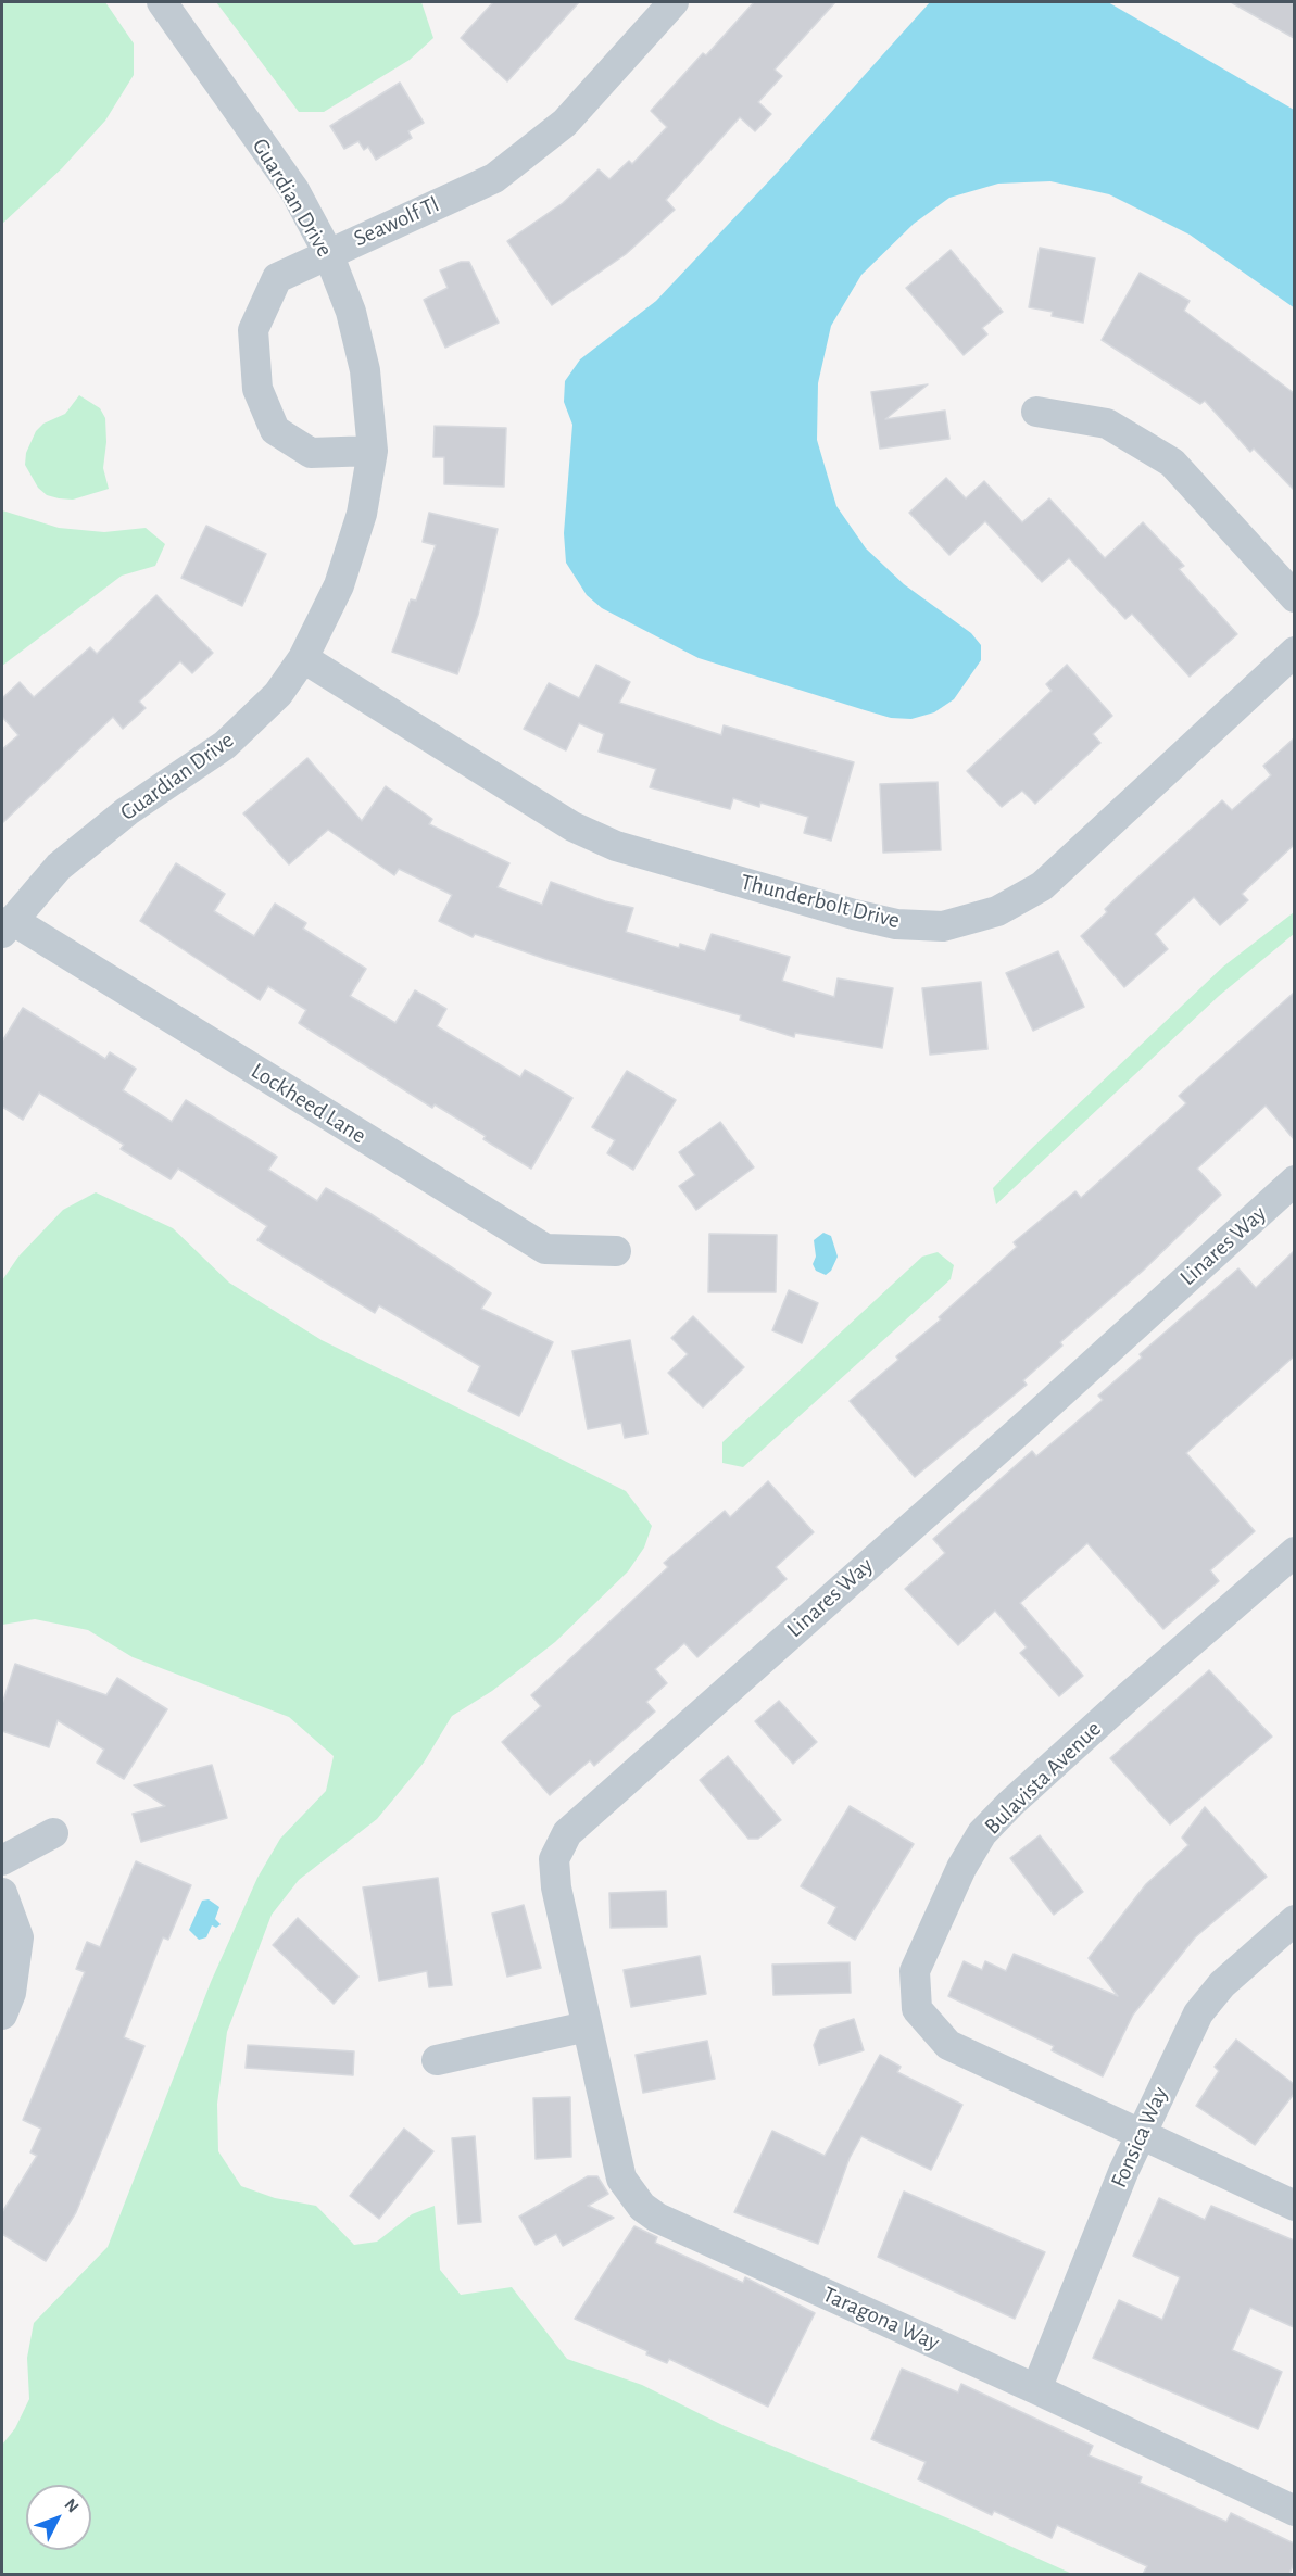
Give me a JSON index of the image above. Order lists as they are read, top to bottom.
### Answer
{
  "streets": {
    "street": [
      "Guardian Drive",
      "Seawolf Tl",
      "Thunderbolt Drive",
      "Lockheed Lane",
      "Linares Way",
      "Bulavista Avenue",
      "Fonsica Way",
      "Taragona Way"
    ]
  },
  "crossings": [
    ["Guardian Drive", "Seawolf Tl"],
    ["Guardian Drive", "Thunderbolt Drive"],
    ["Guardian Drive", "Lockheed Lane"],
    ["Linares Way", "Taragona Way"],
    ["Bulavista Avenue", "Fonsica Way"],
    ["Fonsica Way", "Taragona Way"]
  ],
  "north": "top right"
}
